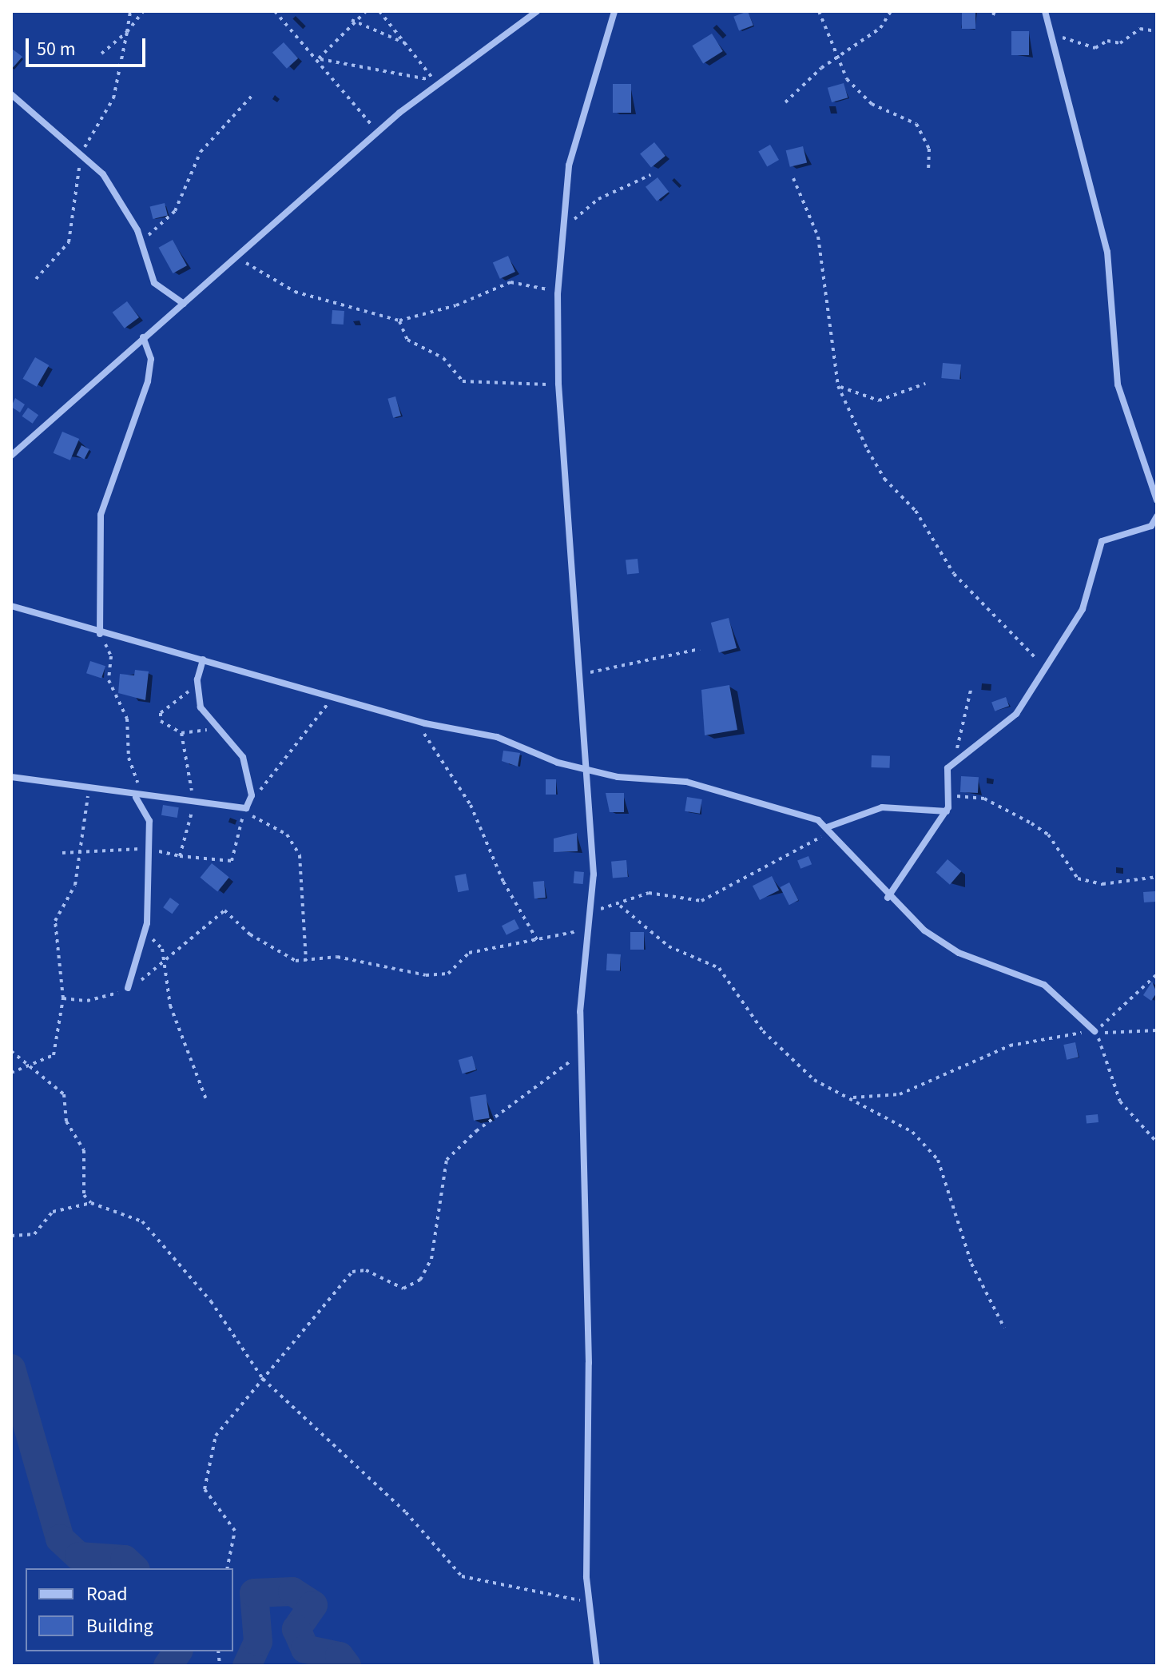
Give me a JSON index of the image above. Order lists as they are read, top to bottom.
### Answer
{
  "legend": ["Road", "Building"],
  "scale_bar": "50 m"
}
